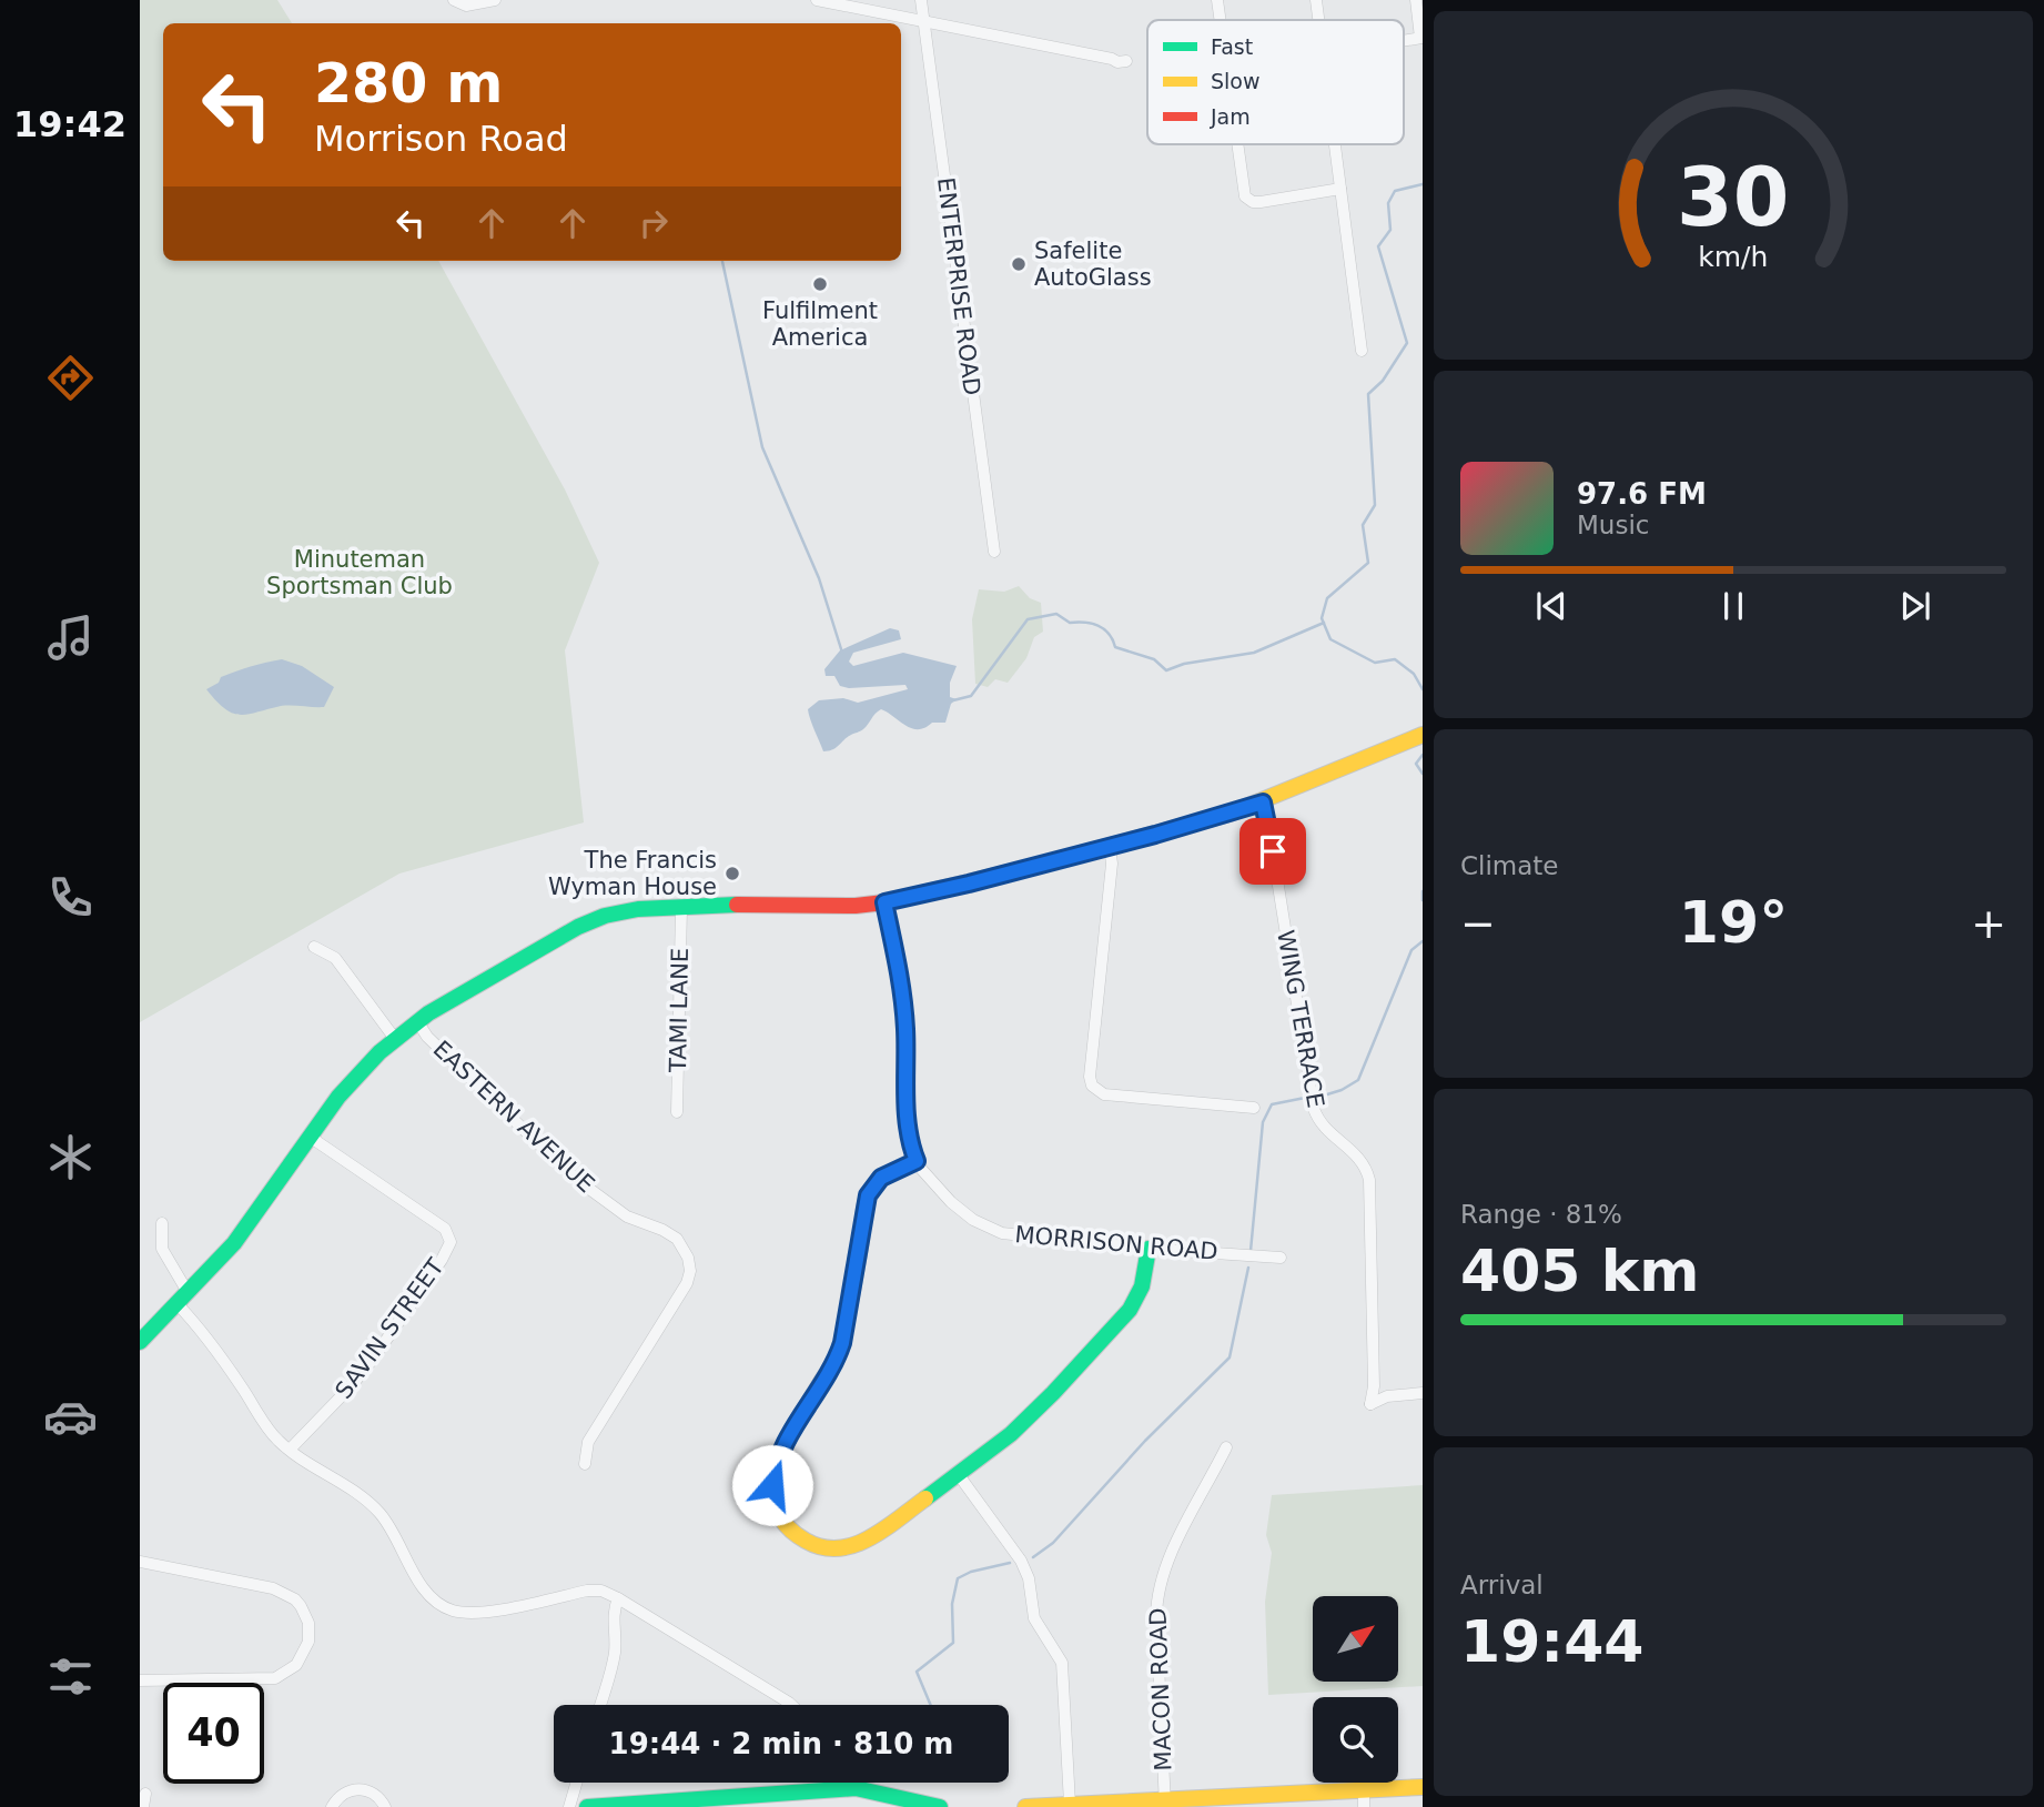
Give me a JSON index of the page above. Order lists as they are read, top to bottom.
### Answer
{
  "streets": {
    "street": [
      "ENTERPRISE ROAD",
      "TAMI LANE",
      "WING TERRACE",
      "EASTERN AVENUE",
      "MORRISON ROAD",
      "SAVIN STREET",
      "MACON ROAD"
    ]
  },
  "parks": ["Minuteman Sportsman Club"],
  "places": ["Safelite AutoGlass", "Fulfilment America", "The Francis Wyman House"],
  "legend": ["Fast", "Slow", "Jam"],
  "north": "top right",
  "page": {
    "tabs": "19:42",
    "turn": ["280 m", "Morrison Road"],
    "song": ["97.6 FM", "Music"],
    "tile": [
      "Climate",
      ["Range · 81%", "405 km"],
      ["Arrival", "19:44"]
    ],
    "heat": ["−", "19°", "+"],
    "limit": "40",
    "trip": "19:44 · 2 min · 810 m",
    "gauge": ["30", "km/h"]
  }
}
